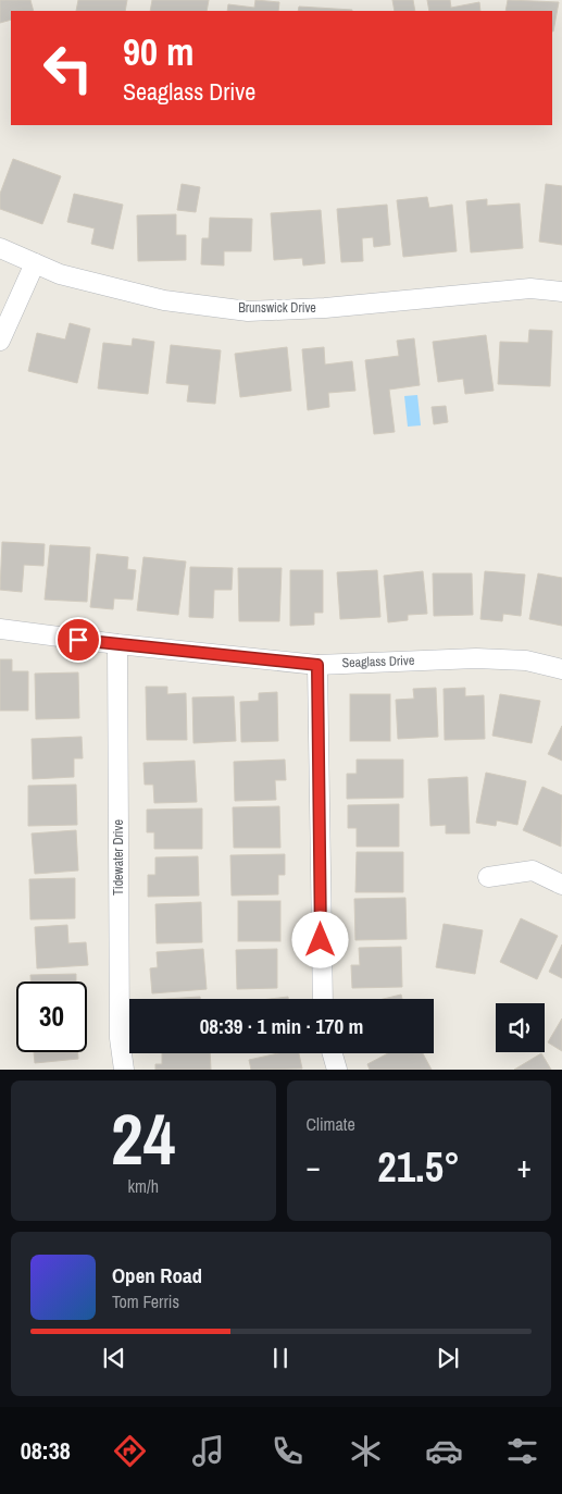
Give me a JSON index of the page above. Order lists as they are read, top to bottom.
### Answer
{
  "streets": {
    "street": ["Brunswick Drive", "Seaglass Drive", "Tidewater Drive"]
  },
  "crossings": [
    ["Seaglass Drive", "Tidewater Drive"]
  ],
  "page": {
    "turn": ["90 m", "Seaglass Drive"],
    "limit": "30",
    "trip": "08:39 · 1 min · 170 m",
    "tile": [
      ["24", "km/h"],
      "Climate"
    ],
    "heat": ["−", "21.5°", "+"],
    "song": ["Open Road", "Tom Ferris"],
    "tabs": "08:38"
  }
}
